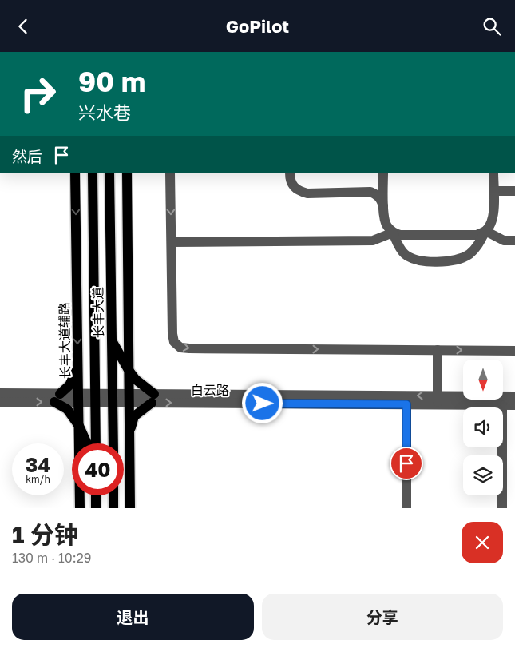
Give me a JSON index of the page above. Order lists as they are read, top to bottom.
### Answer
{
  "streets": {
    "main road": ["长丰大道", "长丰大道辅路"],
    "street": ["白云路"]
  },
  "crossings": [
    ["长丰大道", "白云路"],
    ["长丰大道辅路", "白云路"]
  ],
  "north": "bottom",
  "page": {
    "header": "GoPilot",
    "turn": ["90 m", "兴水巷"],
    "then": "然后",
    "speed": "34 km/h",
    "limit": "40",
    "heading": ["1 分钟", "130 m · 10:29"],
    "buttons": ["退出", "分享"]
  }
}
